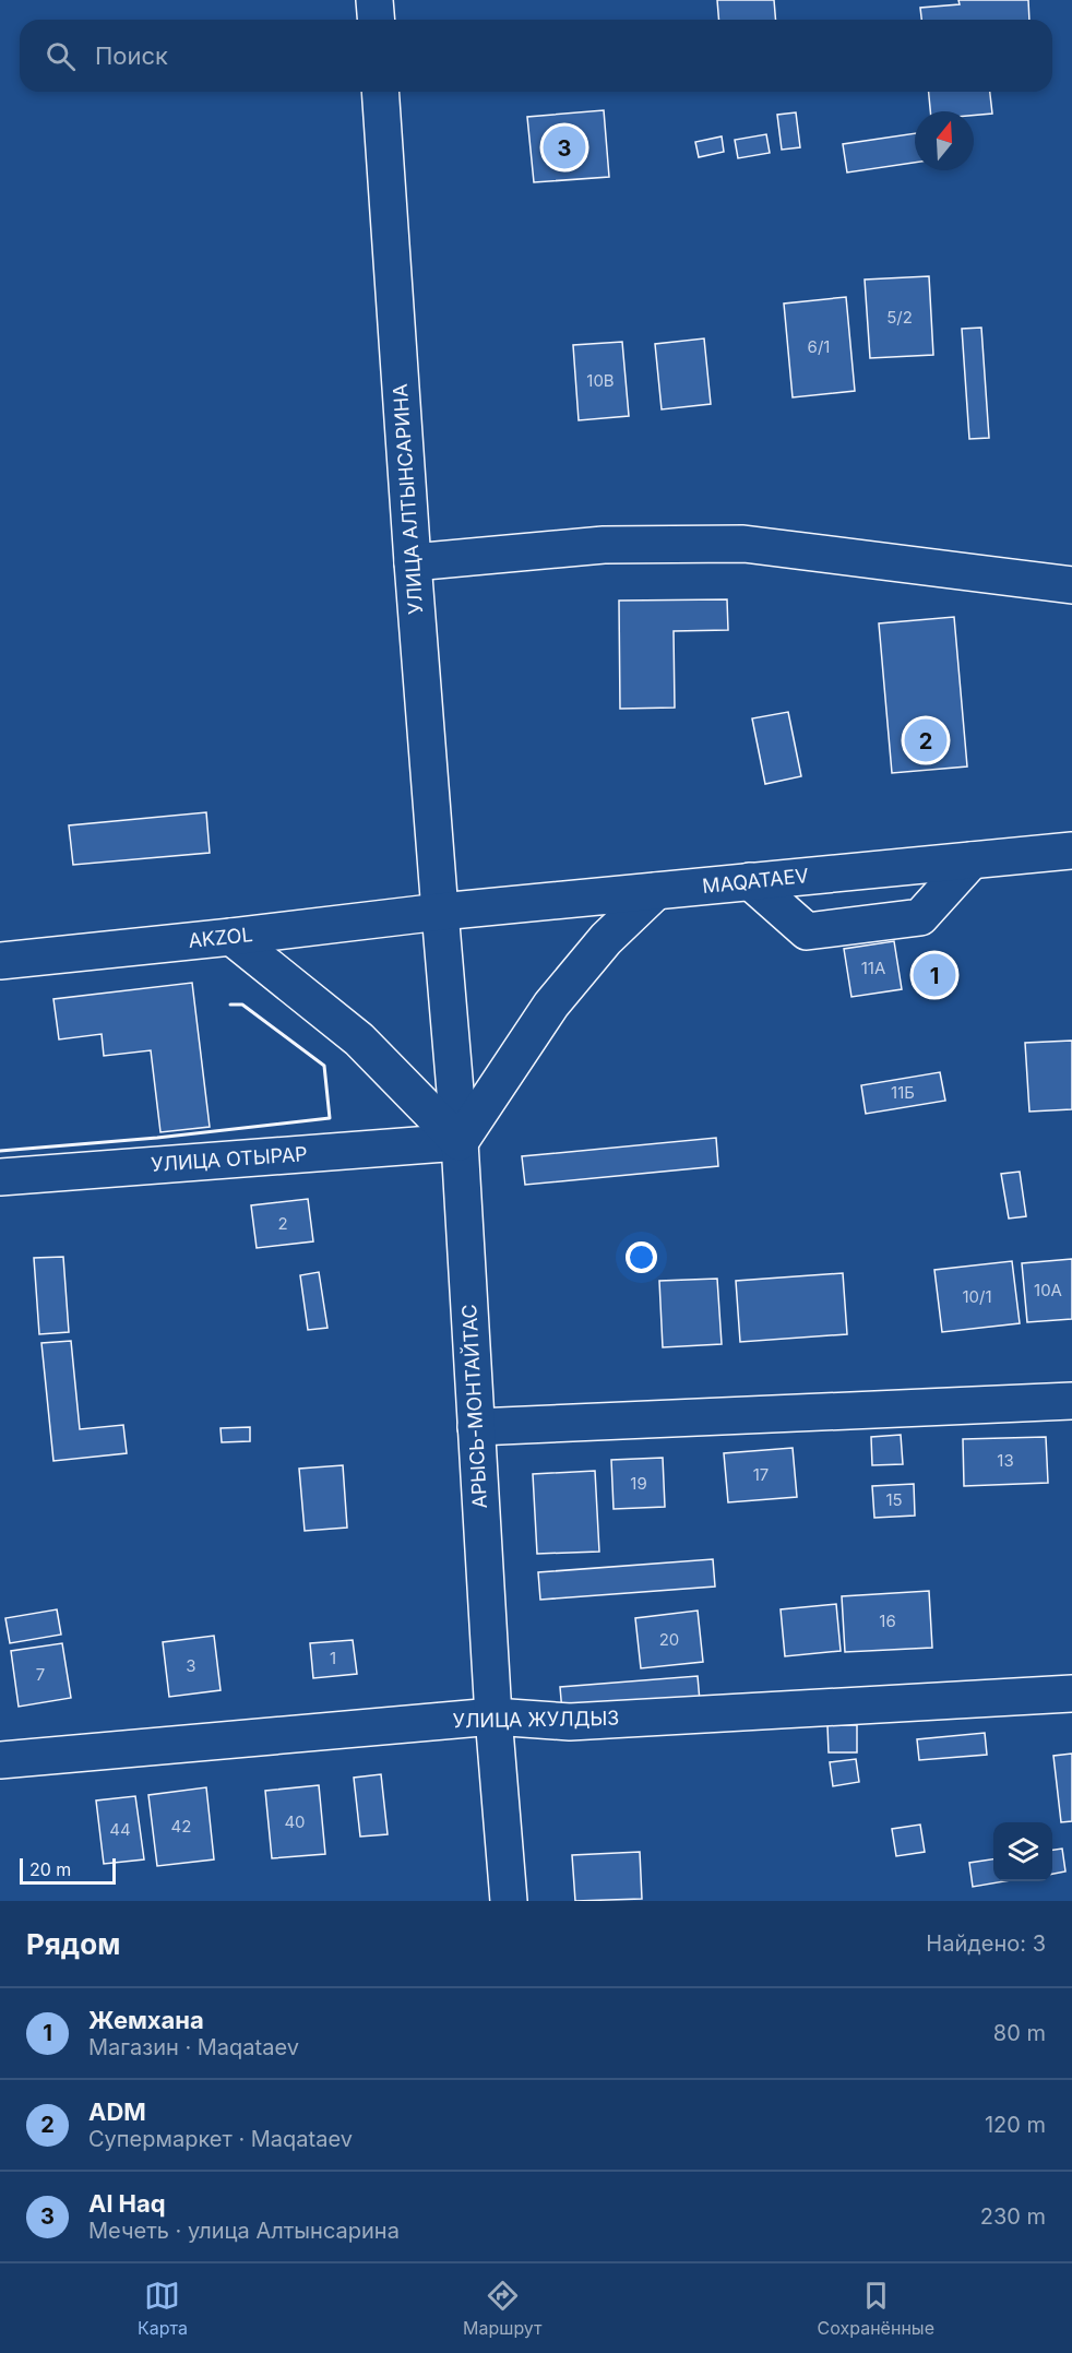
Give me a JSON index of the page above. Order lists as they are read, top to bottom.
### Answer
{
  "streets": {
    "street": [
      "УЛИЦА АЛТЫНСАРИНА",
      "MAQATAEV",
      "AKZOL",
      "УЛИЦА ОТЫРАР",
      "АРЫСЬ-МОНТАЙТАС",
      "УЛИЦА ЖУЛДЫЗ"
    ]
  },
  "crossings": [
    ["УЛИЦА АЛТЫНСАРИНА", "MAQATAEV"],
    ["УЛИЦА АЛТЫНСАРИНА", "AKZOL"],
    ["УЛИЦА АЛТЫНСАРИНА", "АРЫСЬ-МОНТАЙТАС"],
    ["MAQATAEV", "AKZOL"],
    ["MAQATAEV", "АРЫСЬ-МОНТАЙТАС"],
    ["AKZOL", "АРЫСЬ-МОНТАЙТАС"],
    ["УЛИЦА ОТЫРАР", "АРЫСЬ-МОНТАЙТАС"],
    ["АРЫСЬ-МОНТАЙТАС", "УЛИЦА ЖУЛДЫЗ"]
  ],
  "house_numbers": [
    "5/2",
    "6/1",
    "10В",
    "11А",
    "11Б",
    "2",
    "10А",
    "10/1",
    "13",
    "17",
    "19",
    "15",
    "16",
    "20",
    "1",
    "3",
    "7",
    "40",
    "42",
    "44"
  ],
  "scale_bar": "20 m",
  "north": "top",
  "page": {
    "search": "Поиск",
    "pins": ["3", "2", "1"],
    "scale": "20 m",
    "heading": ["Рядом", "Найдено: 3"],
    "list": [
      {
        "mark": "1",
        "name": "Жемхана",
        "note": "Магазин · Maqataev",
        "value": "80 m"
      },
      {
        "mark": "2",
        "name": "ADM",
        "note": "Супермаркет · Maqataev",
        "value": "120 m"
      },
      {
        "mark": "3",
        "name": "Al Haq",
        "note": "Мечеть · улица Алтынсарина",
        "value": "230 m"
      }
    ],
    "nav": ["Карта", "Маршрут", "Сохранённые"]
  }
}
